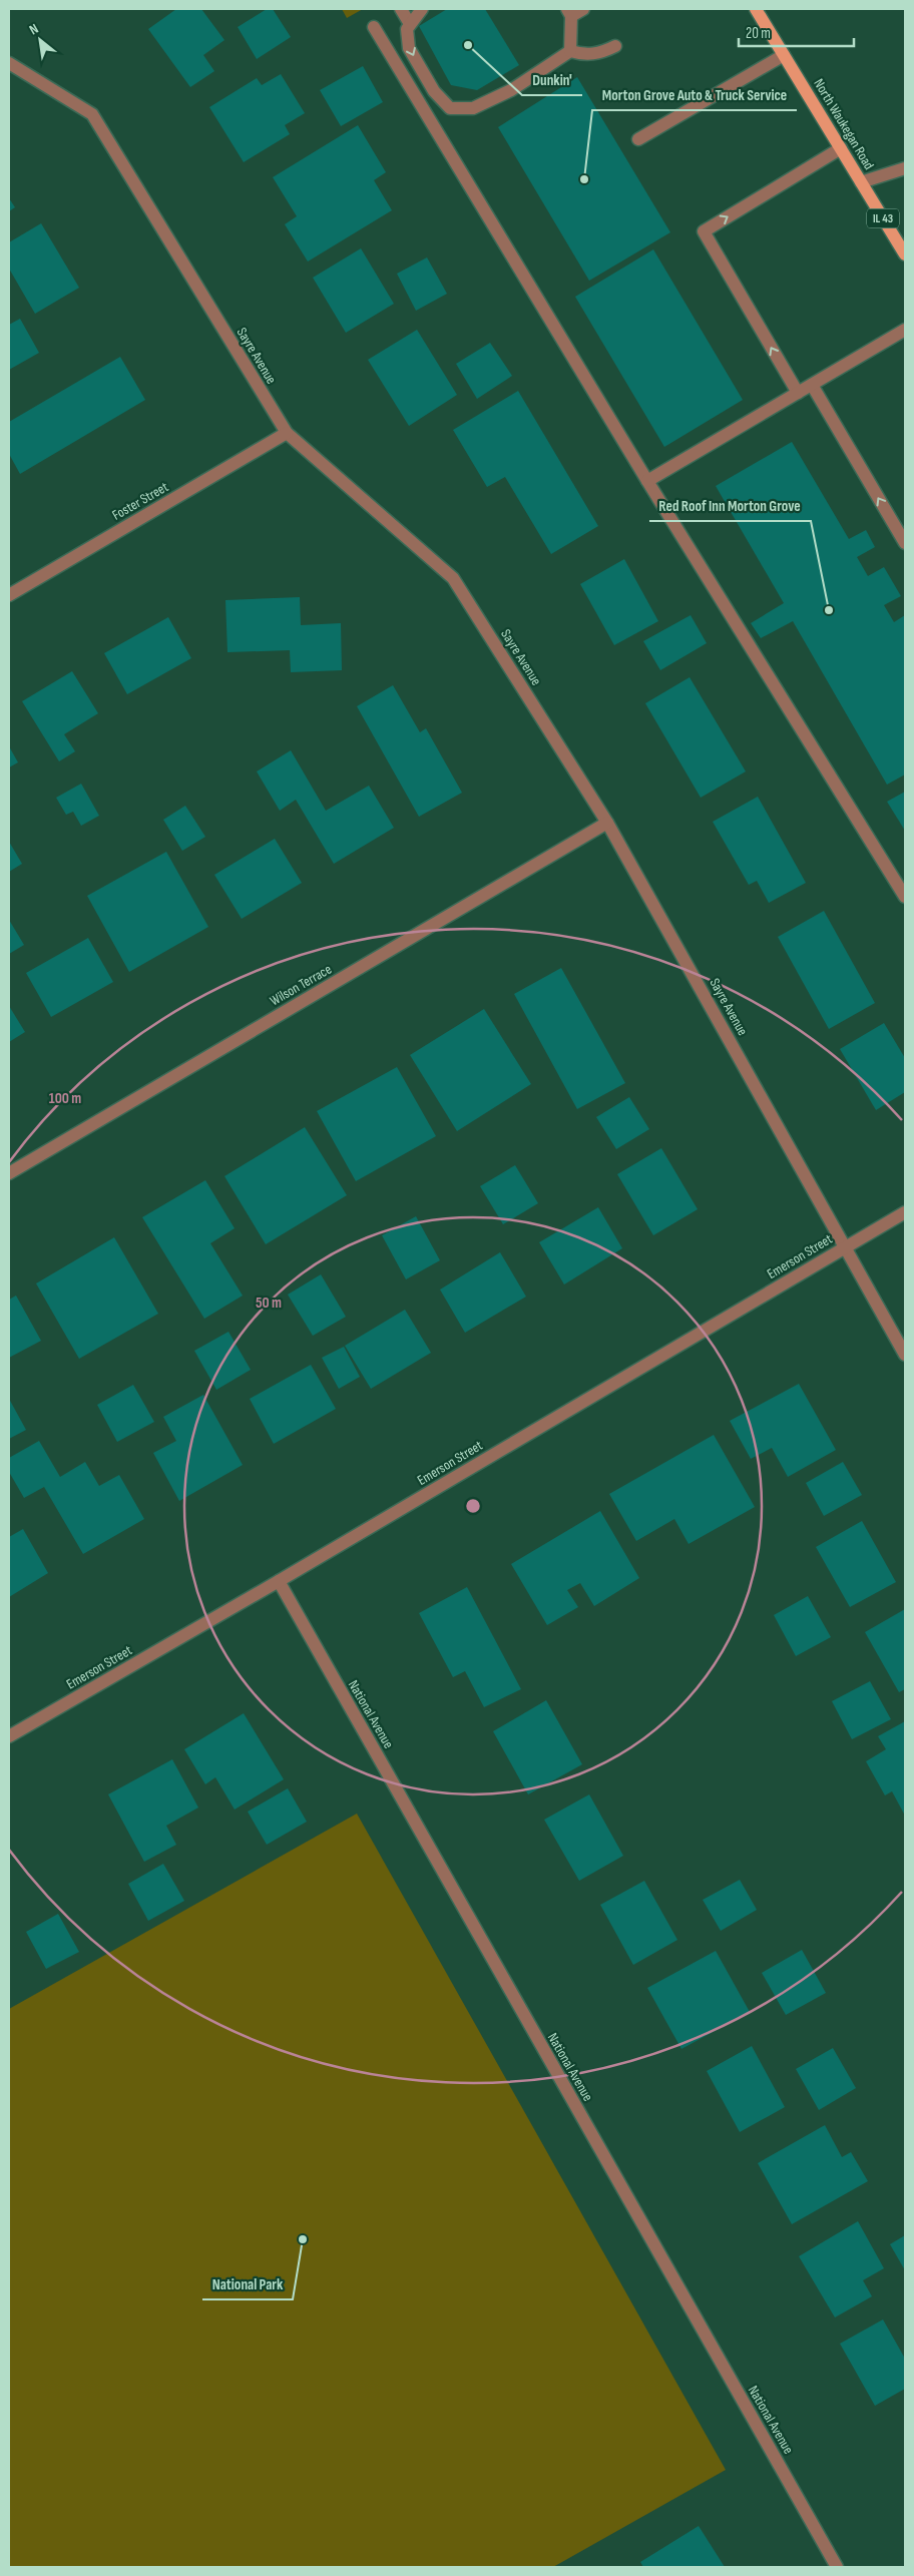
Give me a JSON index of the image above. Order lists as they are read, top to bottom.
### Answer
{
  "streets": {
    "main road": ["North Waukegan Road", "IL 43"],
    "street": [
      "Sayre Avenue",
      "Foster Street",
      "Wilson Terrace",
      "Emerson Street",
      "National Avenue"
    ]
  },
  "crossings": [
    ["Sayre Avenue", "Foster Street"],
    ["Sayre Avenue", "Wilson Terrace"],
    ["Sayre Avenue", "Emerson Street"],
    ["Emerson Street", "National Avenue"]
  ],
  "places": [
    "Dunkin'",
    "Morton Grove Auto & Truck Service",
    "Red Roof Inn Morton Grove",
    "National Park"
  ],
  "scale_bar": "20 m",
  "north": "top left",
  "rings": ["100 m", "50 m"]
}
